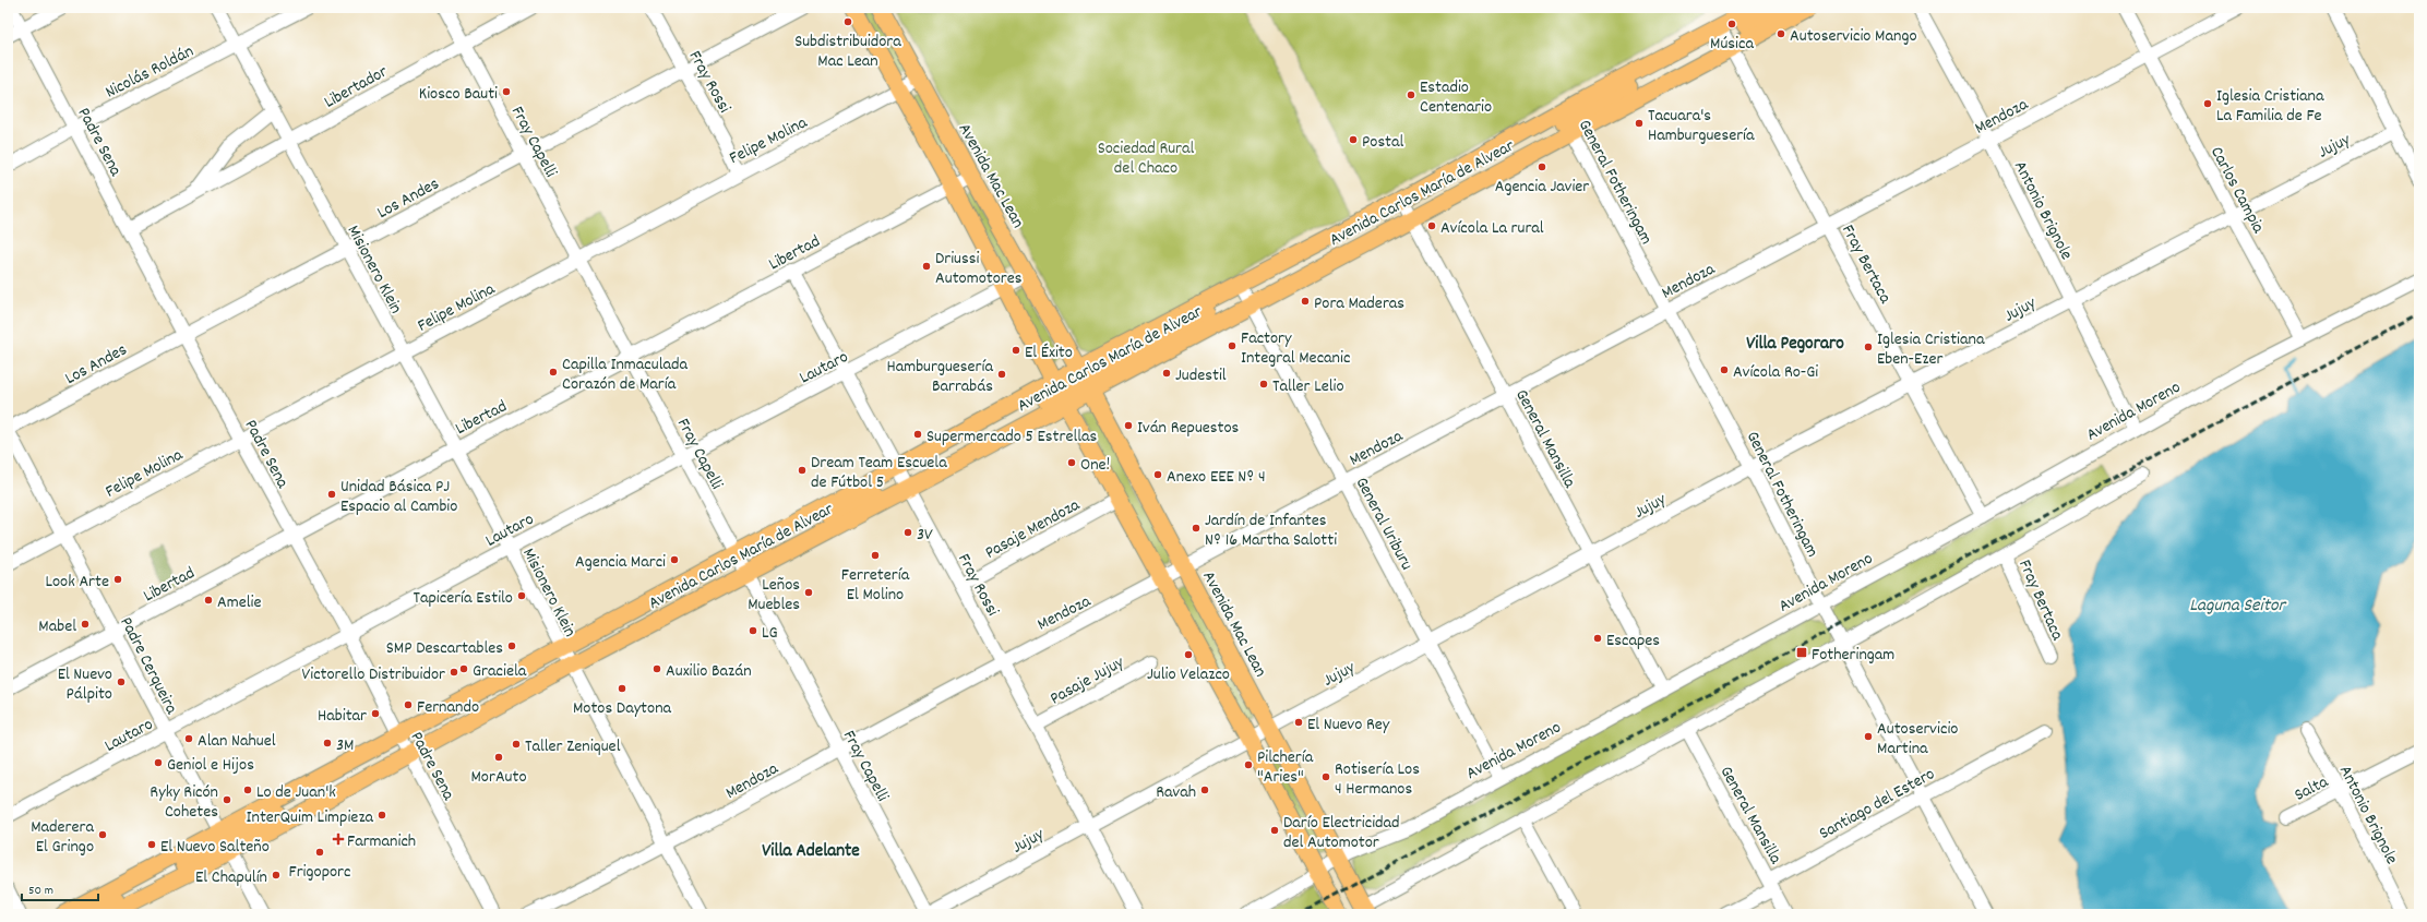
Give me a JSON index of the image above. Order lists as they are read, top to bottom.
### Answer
{
  "streets": {
    "main road": ["Avenida Mac Lean", "Avenida Carlos María de Alvear"],
    "street": [
      "Nicolás Roldán",
      "Fray Rossi",
      "Libertador",
      "Mendoza",
      "Felipe Molina",
      "Padre Sena",
      "Fray Capelli",
      "Jujuy",
      "General Fotheringam",
      "Carlos Campia",
      "Los Andes",
      "Antonio Brignole",
      "Libertad",
      "Fray Bertaca",
      "Misionero Klein",
      "Lautaro",
      "Avenida Moreno",
      "General Mansilla",
      "General Uriburu",
      "Pasaje Mendoza",
      "Padre Cerqueira",
      "Pasaje Jujuy",
      "Salta",
      "Santiago del Estero"
    ]
  },
  "crossings": [
    ["Nicolás Roldán", "Padre Sena"],
    ["Nicolás Roldán", "Misionero Klein"],
    ["Fray Rossi", "Mendoza"],
    ["Fray Rossi", "Felipe Molina"],
    ["Fray Rossi", "Jujuy"],
    ["Fray Rossi", "Avenida Carlos María de Alvear"],
    ["Fray Rossi", "Los Andes"],
    ["Fray Rossi", "Libertad"],
    ["Fray Rossi", "Lautaro"],
    ["Fray Rossi", "Pasaje Mendoza"],
    ["Fray Rossi", "Pasaje Jujuy"],
    ["Libertador", "Padre Sena"],
    ["Libertador", "Fray Capelli"],
    ["Libertador", "Misionero Klein"],
    ["Mendoza", "Fray Capelli"],
    ["Mendoza", "Avenida Mac Lean"],
    ["Mendoza", "General Fotheringam"],
    ["Mendoza", "Carlos Campia"],
    ["Mendoza", "Antonio Brignole"],
    ["Mendoza", "Fray Bertaca"],
    ["Mendoza", "Misionero Klein"],
    ["Mendoza", "General Mansilla"],
    ["Mendoza", "General Uriburu"],
    ["Felipe Molina", "Padre Sena"],
    ["Felipe Molina", "Fray Capelli"],
    ["Felipe Molina", "Avenida Mac Lean"],
    ["Felipe Molina", "Misionero Klein"],
    ["Felipe Molina", "Padre Cerqueira"],
    ["Padre Sena", "Avenida Carlos María de Alvear"],
    ["Padre Sena", "Los Andes"],
    ["Padre Sena", "Libertad"],
    ["Padre Sena", "Lautaro"],
    ["Fray Capelli", "Jujuy"],
    ["Fray Capelli", "Avenida Carlos María de Alvear"],
    ["Fray Capelli", "Los Andes"],
    ["Fray Capelli", "Libertad"],
    ["Fray Capelli", "Lautaro"],
    ["Jujuy", "Avenida Mac Lean"],
    ["Jujuy", "General Fotheringam"],
    ["Jujuy", "Carlos Campia"],
    ["Jujuy", "Antonio Brignole"],
    ["Jujuy", "Fray Bertaca"],
    ["Jujuy", "General Mansilla"],
    ["Jujuy", "General Uriburu"],
    ["Avenida Mac Lean", "Avenida Carlos María de Alvear"],
    ["Avenida Mac Lean", "Libertad"],
    ["Avenida Mac Lean", "Lautaro"],
    ["Avenida Mac Lean", "Avenida Moreno"],
    ["General Fotheringam", "Avenida Carlos María de Alvear"],
    ["General Fotheringam", "Avenida Moreno"],
    ["General Fotheringam", "Santiago del Estero"],
    ["Carlos Campia", "Avenida Moreno"],
    ["Avenida Carlos María de Alvear", "Fray Bertaca"],
    ["Avenida Carlos María de Alvear", "Misionero Klein"],
    ["Avenida Carlos María de Alvear", "General Mansilla"],
    ["Avenida Carlos María de Alvear", "General Uriburu"],
    ["Avenida Carlos María de Alvear", "Padre Cerqueira"],
    ["Los Andes", "Misionero Klein"],
    ["Los Andes", "Padre Cerqueira"],
    ["Antonio Brignole", "Avenida Moreno"],
    ["Antonio Brignole", "Salta"],
    ["Libertad", "Misionero Klein"],
    ["Libertad", "Padre Cerqueira"],
    ["Fray Bertaca", "Avenida Moreno"],
    ["Misionero Klein", "Lautaro"],
    ["Lautaro", "Padre Cerqueira"],
    ["Avenida Moreno", "General Mansilla"],
    ["Avenida Moreno", "General Uriburu"],
    ["General Mansilla", "Santiago del Estero"]
  ],
  "districts": ["Villa Pegoraro", "Villa Adelante"],
  "water": ["Laguna Seitor"],
  "parks": ["Sociedad Rural del Chaco"],
  "places": {
    "other": [
      "Subdistribuidora Mac Lean",
      "Música",
      "Autoservicio Mango",
      "Kiosco Bauti",
      "Estadio Centenario",
      "Iglesia Cristiana La Familia de Fe",
      "Tacuara's Hamburguesería",
      "Postal",
      "Agencia Javier",
      "Avícola La rural",
      "Driussi Automotores",
      "Pora Maderas",
      "Factory Integral Mecanic",
      "Iglesia Cristiana Eben-Ezer",
      "El Éxito",
      "Avícola Ro-Gi",
      "Capilla Inmaculada Corazón de María",
      "Judestil",
      "Hamburguesería Barrabás",
      "Taller Lelio",
      "Iván Repuestos",
      "Supermercado 5 Estrellas",
      "One!",
      "Dream Team Escuela de Fútbol 5",
      "Anexo EEE Nº 4",
      "Unidad Básica PJ Espacio al Cambio",
      "Jardín de Infantes Nº 16 Martha Salotti",
      "3V",
      "Ferretería El Molino",
      "Agencia Marci",
      "Look Arte",
      "Leños Muebles",
      "Tapicería Estilo",
      "Amelie",
      "Mabel",
      "LG",
      "Escapes",
      "SMP Descartables",
      "Julio Velazco",
      "Graciela",
      "Auxilio Bazán",
      "Victorello Distribuidor",
      "El Nuevo Pálpito",
      "Motos Daytona",
      "Fernando",
      "Habitar",
      "El Nuevo Rey",
      "Autoservicio Martina",
      "Alan Nahuel",
      "3M",
      "Taller Zeniquel",
      "MorAuto",
      "Geniol e Hijos",
      "Pilchería \"Aries\"",
      "Rotisería Los 4 Hermanos",
      "Lo de Juan'k",
      "Ravah",
      "Ryky Ricón Cohetes",
      "InterQuim Limpieza",
      "Darío Electricidad del Automotor",
      "Maderera El Gringo",
      "El Nuevo Salteño",
      "Frigoporc",
      "El Chapulín"
    ],
    "transit": ["Fotheringam"],
    "health": ["Farmanich"]
  },
  "scale_bar": "50 m"
}
